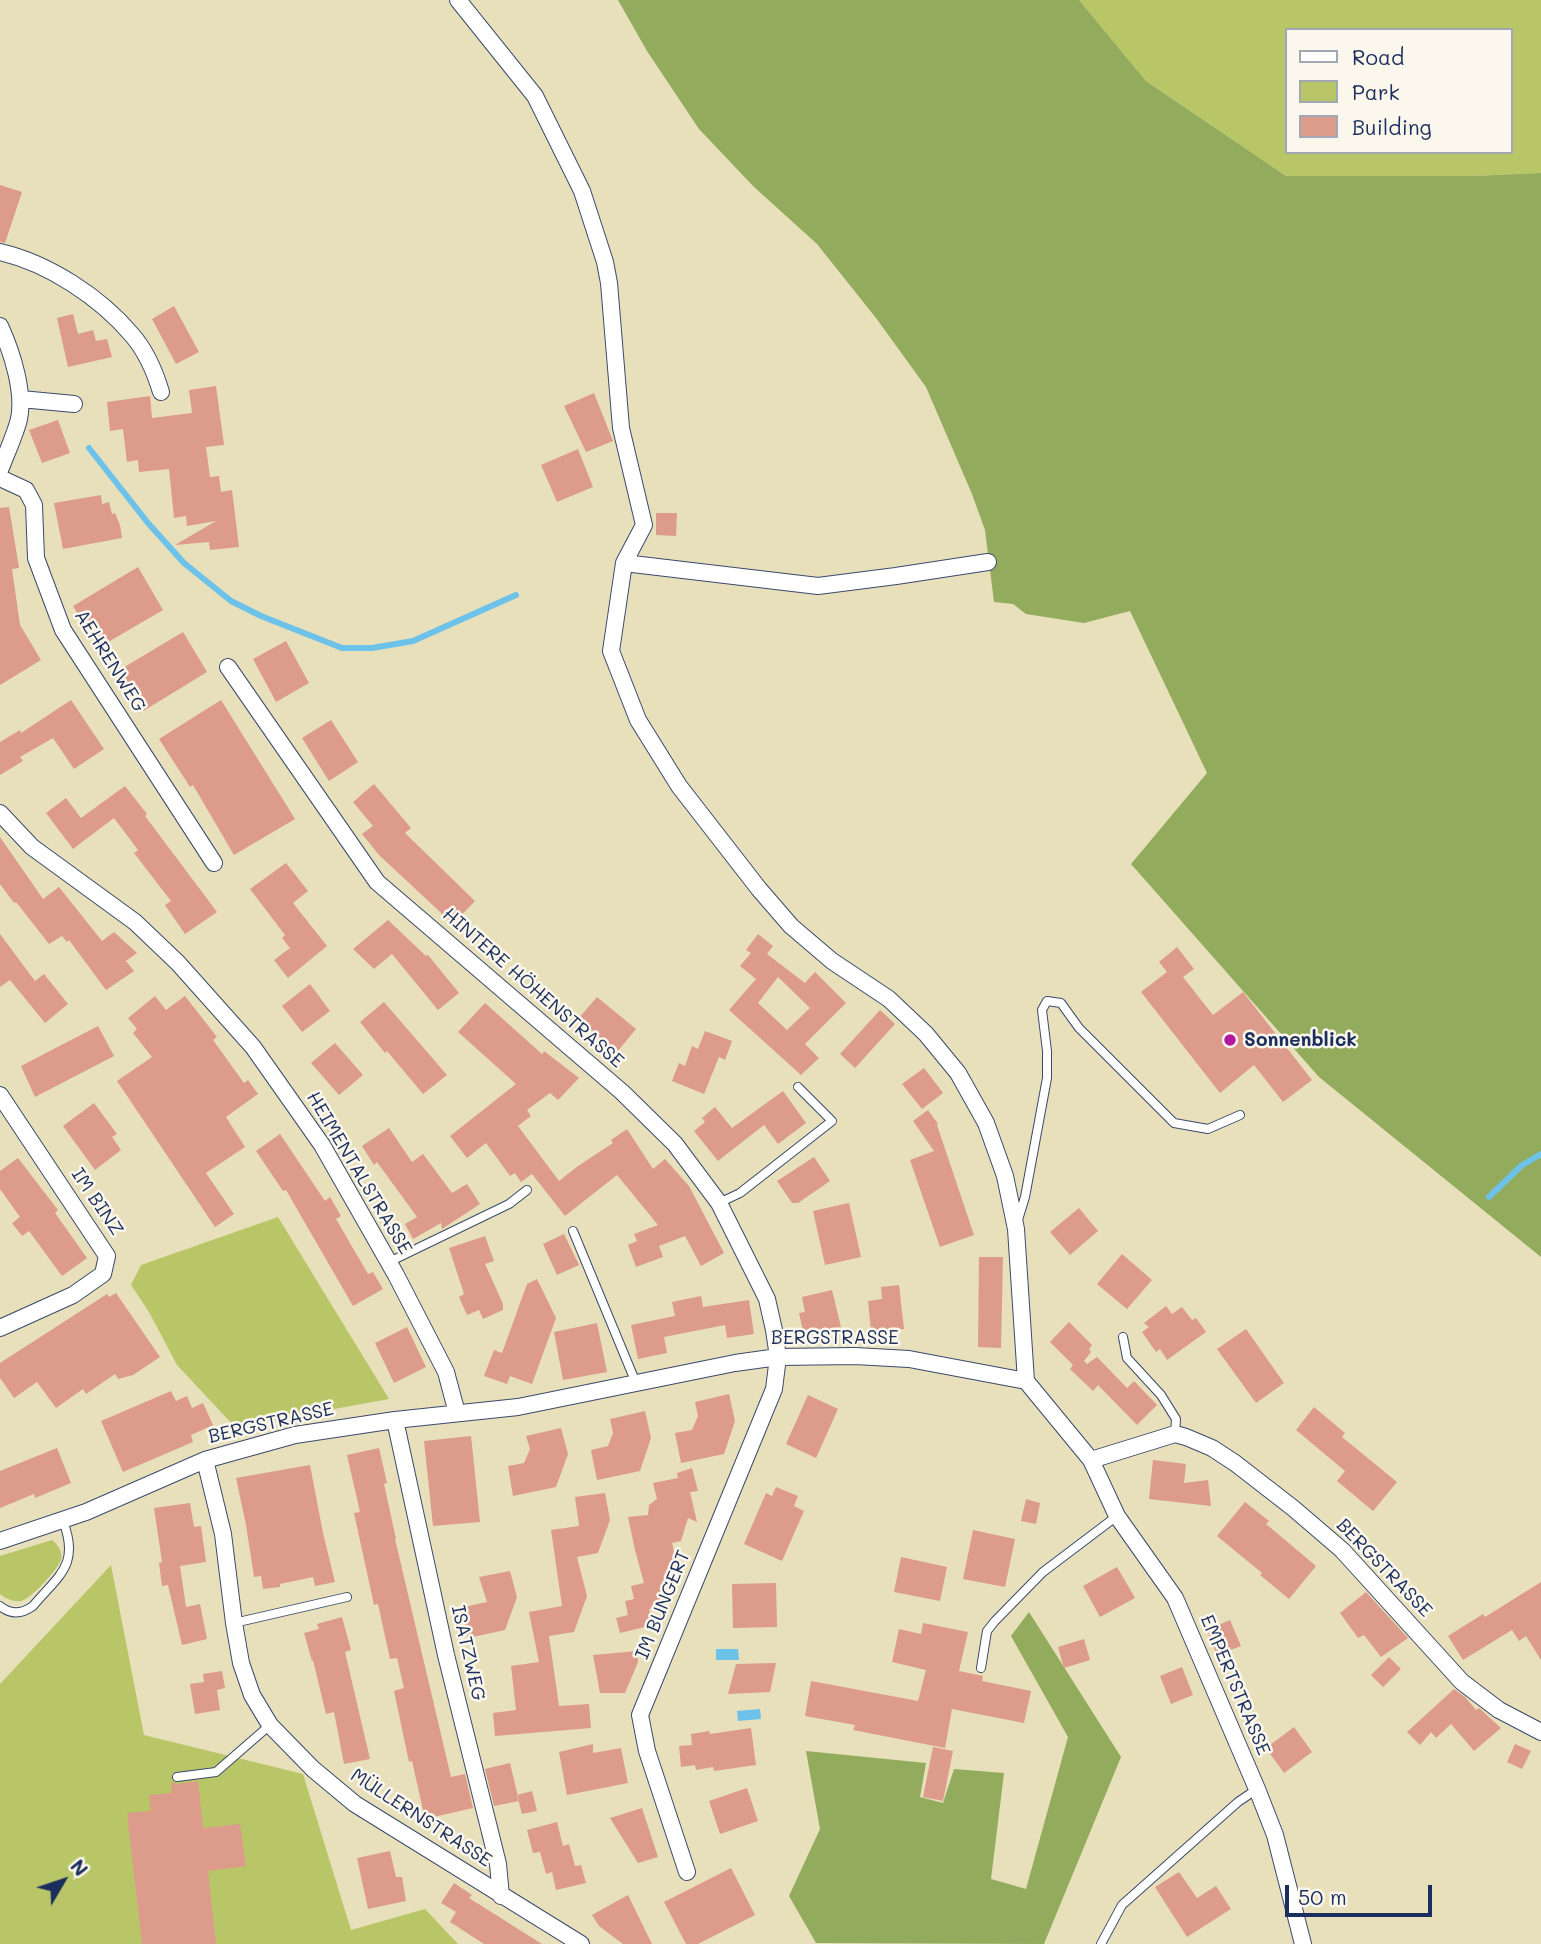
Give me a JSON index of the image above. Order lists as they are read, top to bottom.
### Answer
{
  "streets": {
    "street": [
      "AEHRENWEG",
      "HINTERE HÖHENSTRASSE",
      "HEIMENTALSTRASSE",
      "IM BINZ",
      "BERGSTRASSE",
      "IM BUNGERT",
      "ISATZWEG",
      "EMPERTSTRASSE",
      "MÜLLERNSTRASSE"
    ]
  },
  "crossings": [
    ["HINTERE HÖHENSTRASSE", "BERGSTRASSE"],
    ["HINTERE HÖHENSTRASSE", "IM BUNGERT"],
    ["HEIMENTALSTRASSE", "BERGSTRASSE"],
    ["BERGSTRASSE", "IM BUNGERT"],
    ["BERGSTRASSE", "ISATZWEG"],
    ["BERGSTRASSE", "MÜLLERNSTRASSE"],
    ["ISATZWEG", "MÜLLERNSTRASSE"]
  ],
  "places": ["Sonnenblick"],
  "legend": ["Road", "Park", "Building"],
  "scale_bar": "50 m",
  "north": "top right"
}
